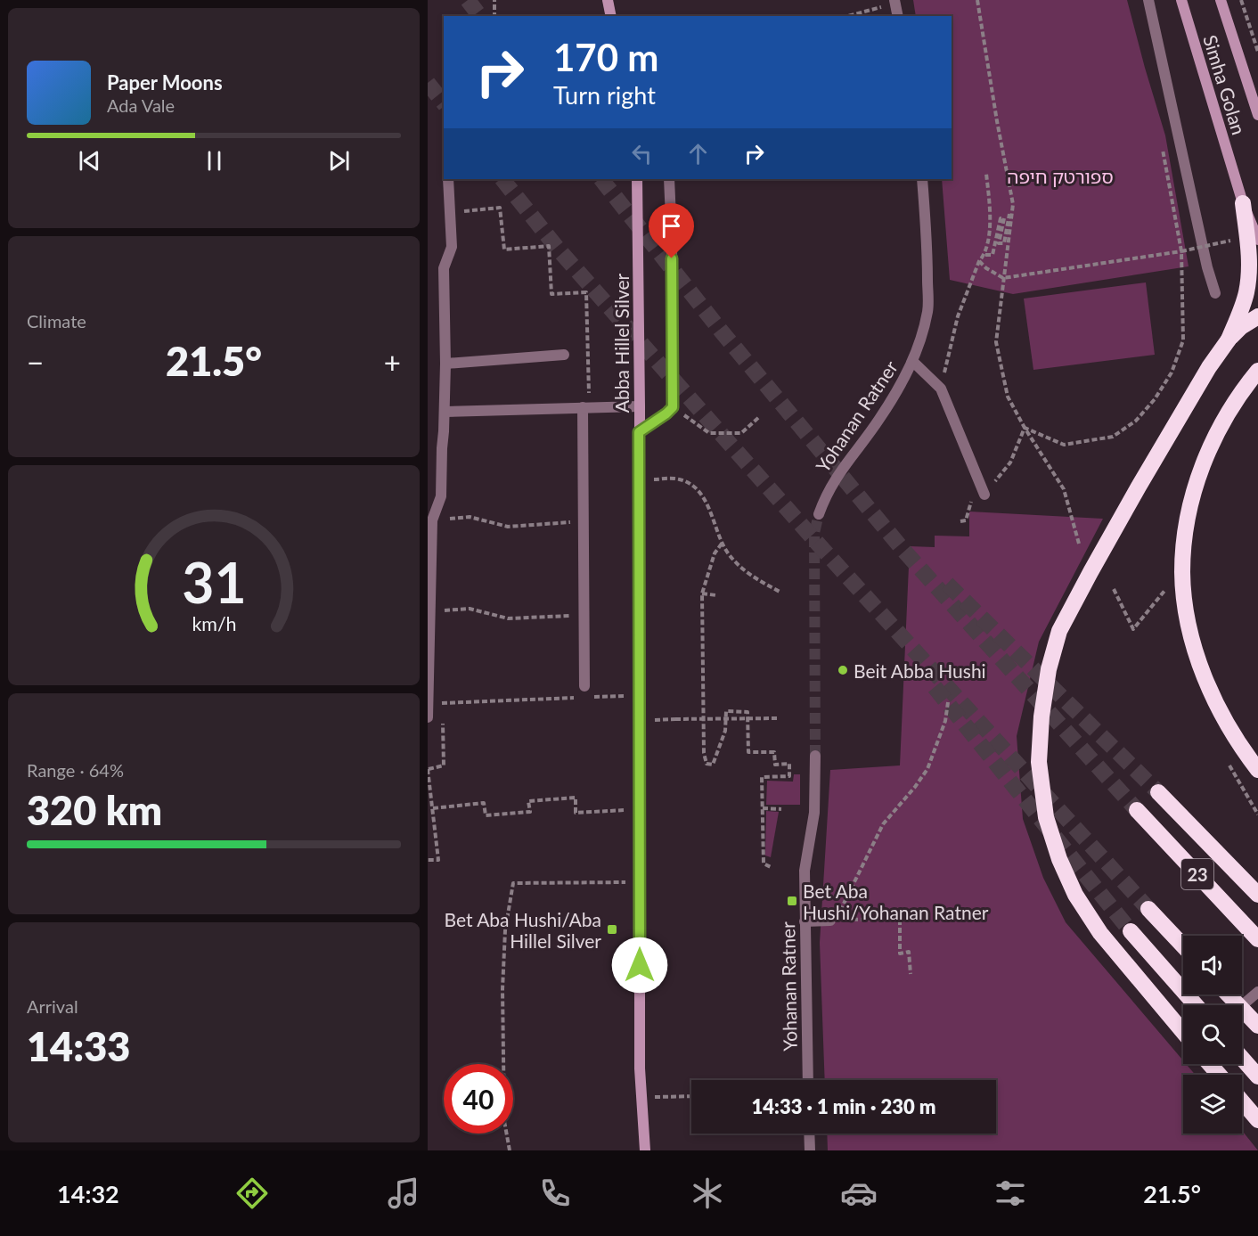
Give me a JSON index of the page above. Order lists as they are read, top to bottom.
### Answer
{
  "streets": {
    "highway": ["23"],
    "street": ["Simha Golan", "Abba Hillel Silver", "Yohanan Ratner"]
  },
  "parks": ["ספורטק חיפה"],
  "places": {
    "other": ["Beit Abba Hushi"],
    "transit": ["Bet Aba Hushi/Yohanan Ratner", "Bet Aba Hushi/Aba Hillel Silver"]
  },
  "page": {
    "turn": ["170 m", "Turn right"],
    "song": ["Paper Moons", "Ada Vale"],
    "tile": [
      "Climate",
      ["Range · 64%", "320 km"],
      ["Arrival", "14:33"]
    ],
    "heat": ["−", "21.5°", "+"],
    "limit": "40",
    "trip": "14:33 · 1 min · 230 m",
    "tabs": ["14:32", "21.5°"],
    "gauge": ["31", "km/h"]
  }
}
